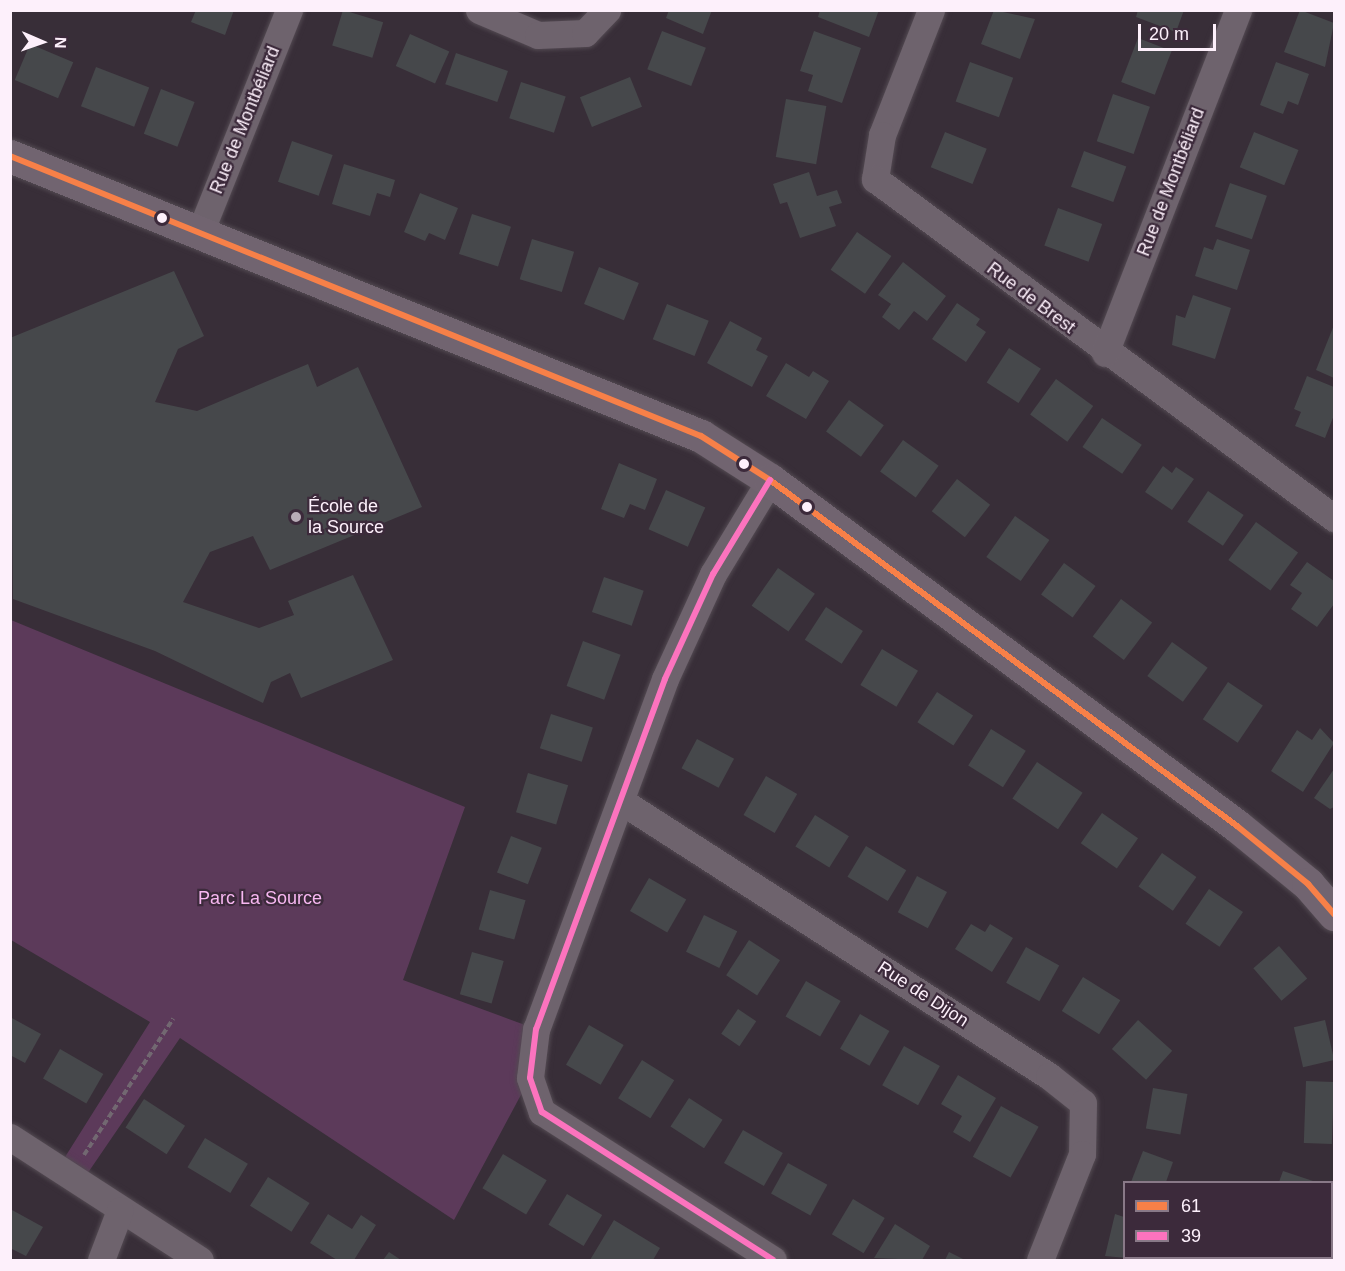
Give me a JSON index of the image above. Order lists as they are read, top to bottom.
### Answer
{
  "streets": {
    "street": ["Rue de Montbéliard", "Rue de Brest", "Rue de Dijon"]
  },
  "crossings": [
    ["Rue de Montbéliard", "Rue de Brest"]
  ],
  "parks": ["Parc La Source"],
  "places": ["École de la Source"],
  "lines": ["transit line 61", "transit line 39"],
  "legend": ["61", "39"],
  "scale_bar": "20 m",
  "north": "right"
}
